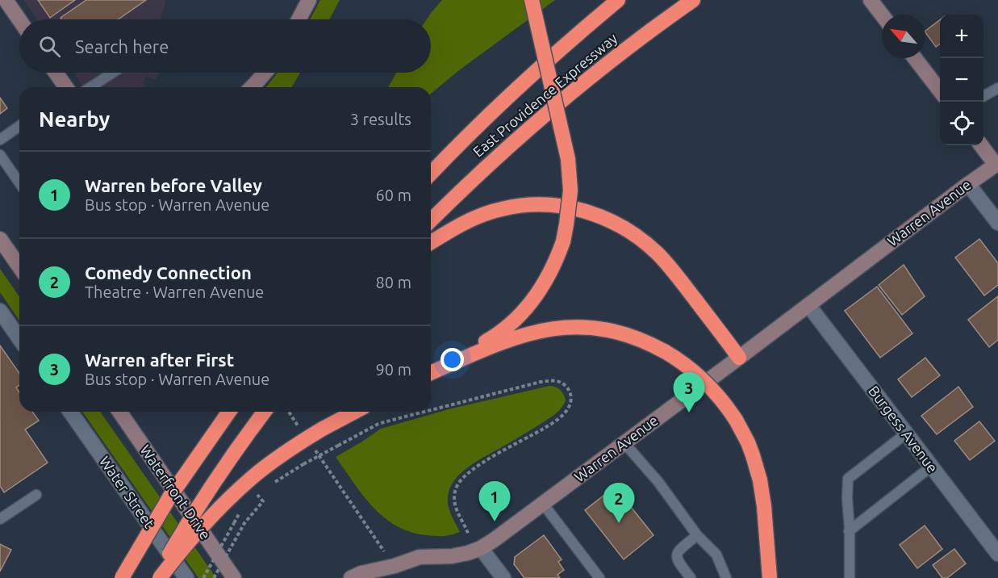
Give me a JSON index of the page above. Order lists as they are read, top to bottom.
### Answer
{
  "streets": {
    "highway": ["East Providence Expressway"],
    "main road": ["Warren Avenue", "Waterfront Drive"],
    "street": ["Burgess Avenue", "Water Street"]
  },
  "crossings": [
    ["Warren Avenue", "Burgess Avenue"]
  ],
  "north": "top left",
  "page": {
    "map_buttons": ["+", "−"],
    "search": "Search here",
    "heading": ["Nearby", "3 results"],
    "list": [
      {
        "mark": "1",
        "name": "Warren before Valley",
        "note": "Bus stop · Warren Avenue",
        "value": "60 m"
      },
      {
        "mark": "2",
        "name": "Comedy Connection",
        "note": "Theatre · Warren Avenue",
        "value": "80 m"
      },
      {
        "mark": "3",
        "name": "Warren after First",
        "note": "Bus stop · Warren Avenue",
        "value": "90 m"
      }
    ],
    "pins": ["3", "1", "2"]
  }
}
